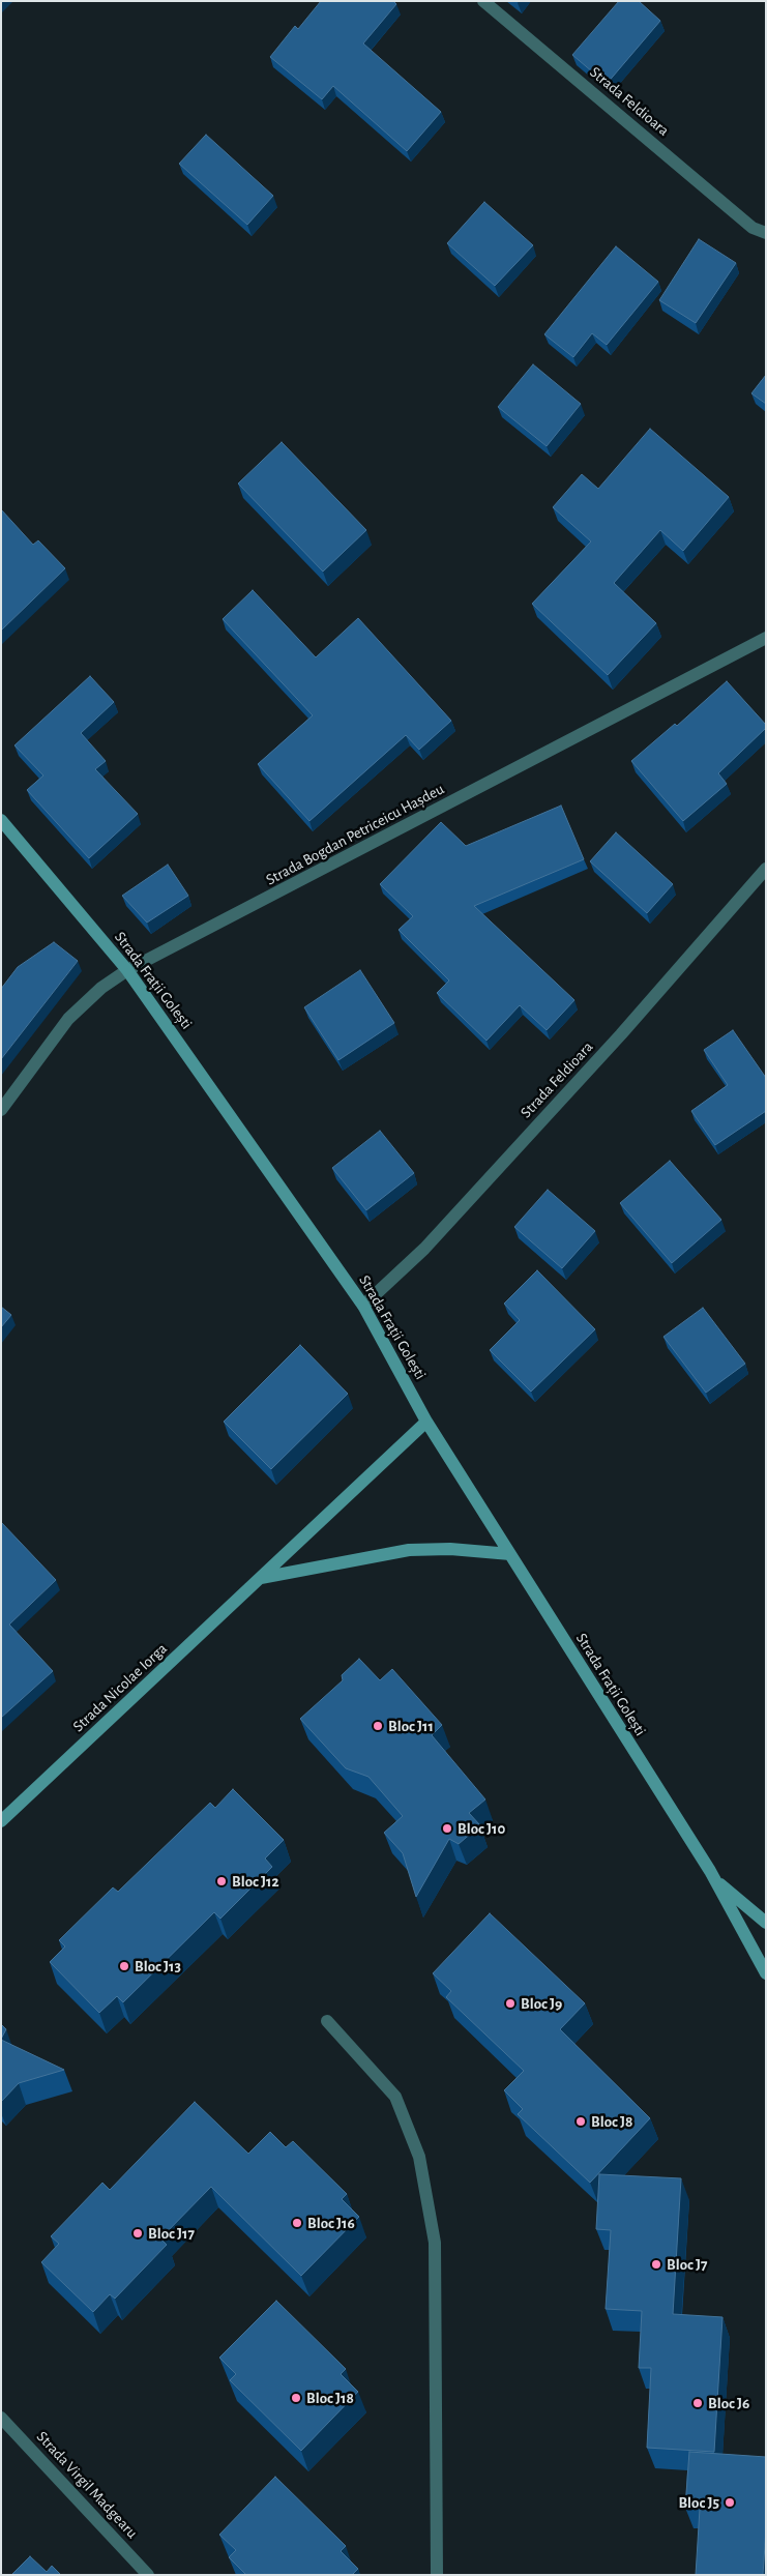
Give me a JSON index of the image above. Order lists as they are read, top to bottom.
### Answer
{
  "streets": {
    "street": [
      "Strada Feldioara",
      "Strada Bogdan Petriceicu Hașdeu",
      "Strada Frații Golești",
      "Strada Nicolae Iorga",
      "Strada Virgil Madgearu"
    ]
  },
  "crossings": [
    ["Strada Feldioara", "Strada Frații Golești"],
    ["Strada Bogdan Petriceicu Hașdeu", "Strada Frații Golești"],
    ["Strada Frații Golești", "Strada Nicolae Iorga"]
  ],
  "places": [
    "Bloc J11",
    "Bloc J10",
    "Bloc J12",
    "Bloc J13",
    "Bloc J9",
    "Bloc J8",
    "Bloc J16",
    "Bloc J17",
    "Bloc J7",
    "Bloc J18",
    "Bloc J6",
    "Bloc J5"
  ]
}
